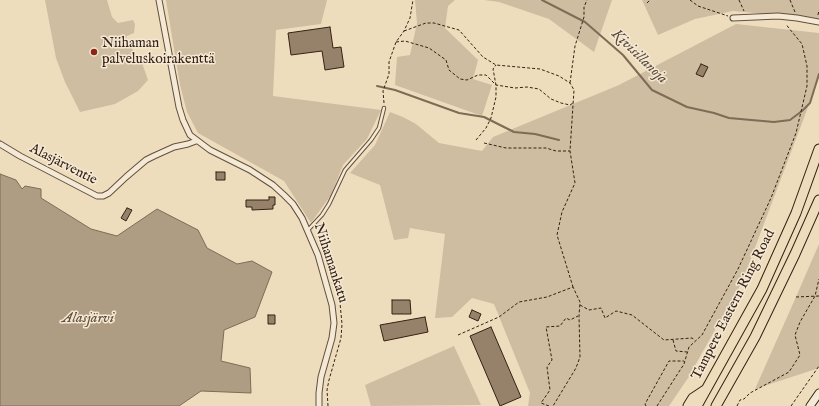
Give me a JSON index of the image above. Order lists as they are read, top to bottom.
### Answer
{
  "streets": {
    "highway": ["Tampere Eastern Ring Road"],
    "street": ["Alasjärventie", "Niihamankatu"]
  },
  "crossings": [
    ["Alasjärventie", "Niihamankatu"]
  ],
  "water": ["Kivisillanoja", "Alasjärvi"],
  "places": ["Niihaman palveluskoirakenttä"]
}
